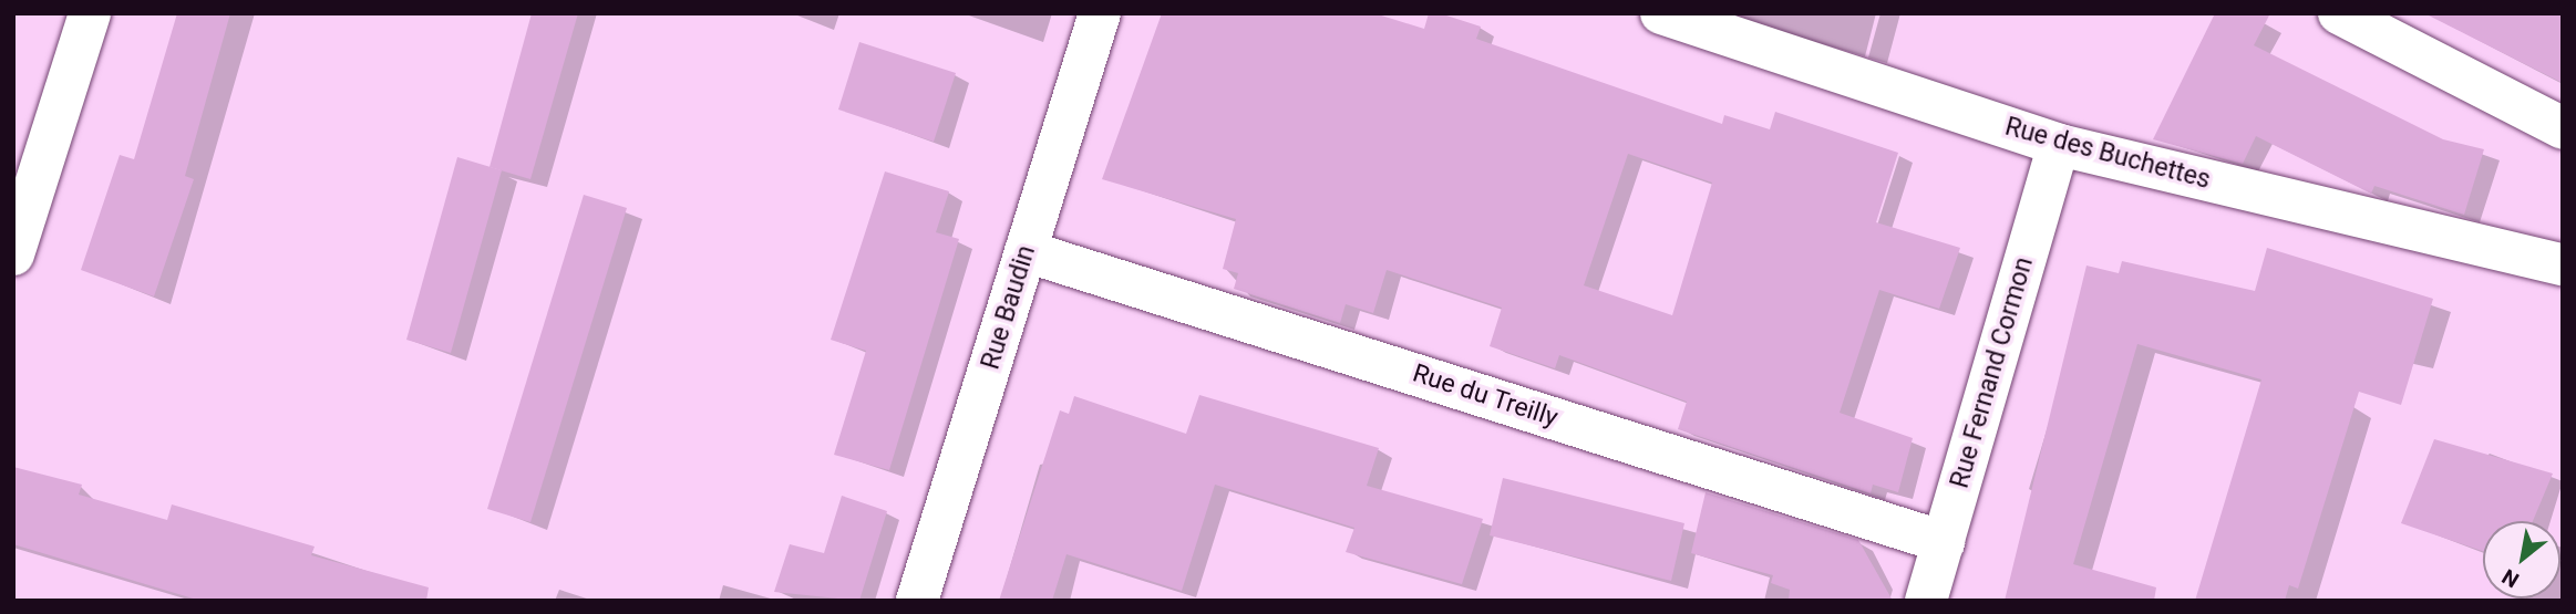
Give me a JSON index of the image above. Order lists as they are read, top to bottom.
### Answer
{
  "streets": {
    "street": [
      "Rue des Buchettes",
      "Rue Baudin",
      "Rue Fernand Cormon",
      "Rue du Treilly"
    ]
  },
  "crossings": [
    ["Rue des Buchettes", "Rue Fernand Cormon"],
    ["Rue Baudin", "Rue du Treilly"],
    ["Rue Fernand Cormon", "Rue du Treilly"]
  ],
  "north": "bottom left"
}
